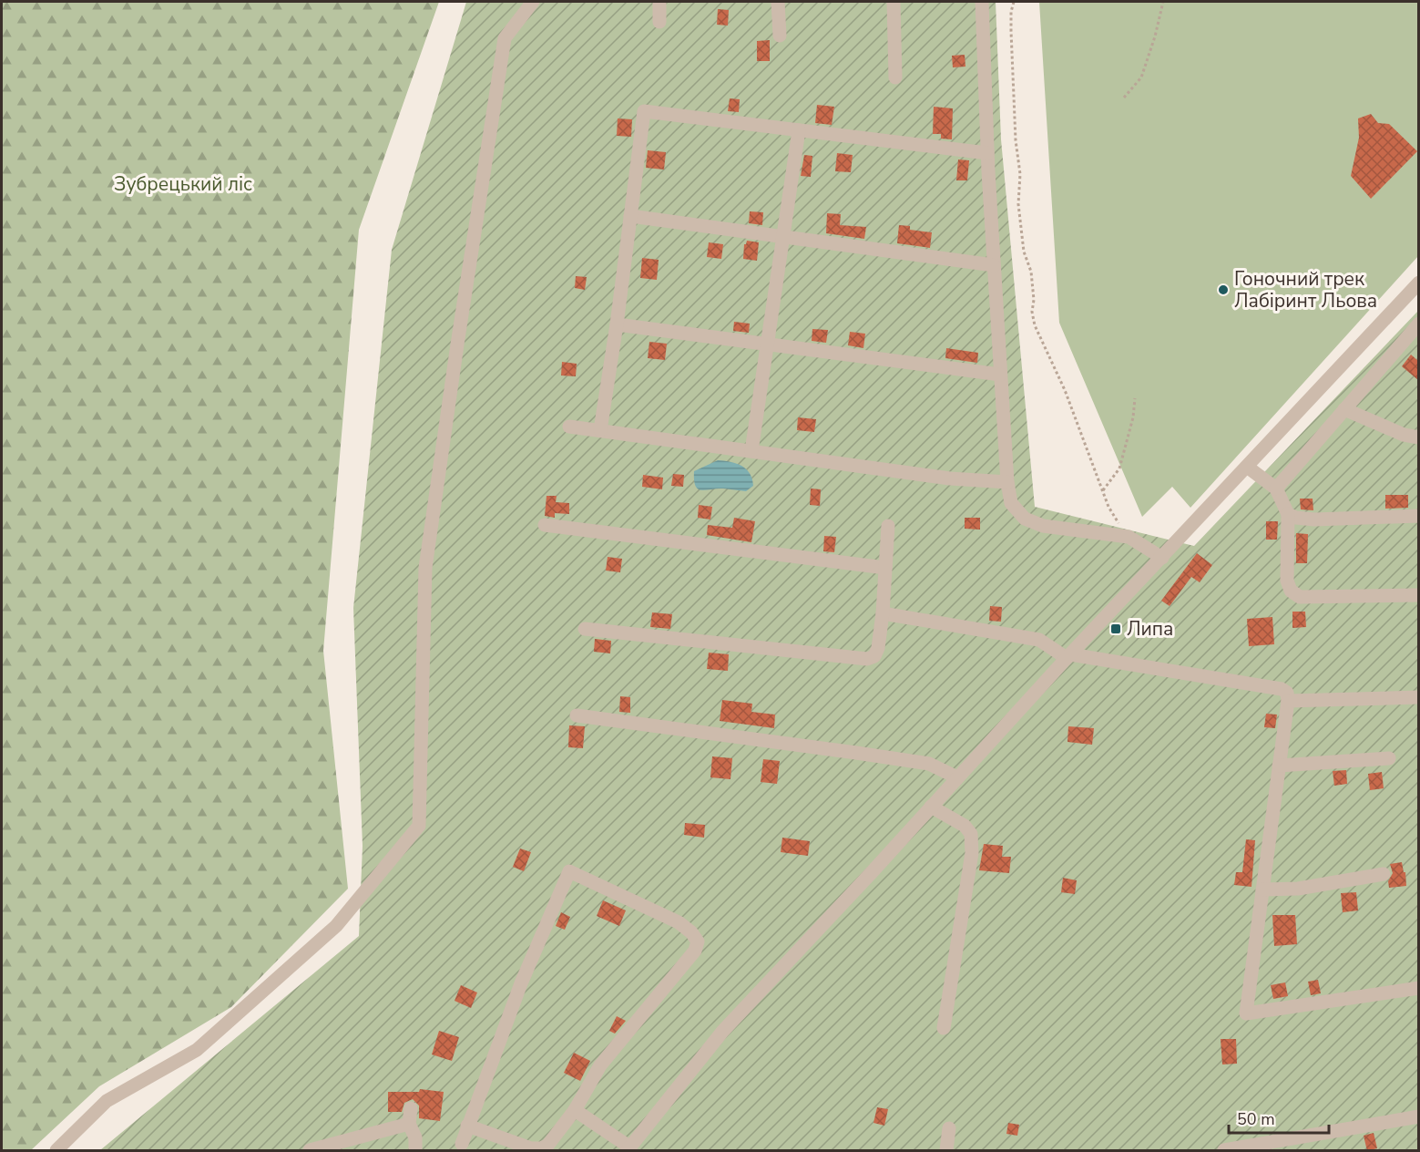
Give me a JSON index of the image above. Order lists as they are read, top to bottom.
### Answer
{
  "parks": ["Зубрецький ліс"],
  "places": {
    "other": ["Гоночний трек Лабіринт Льова"],
    "transit": ["Липа"]
  },
  "scale_bar": "50 m"
}
